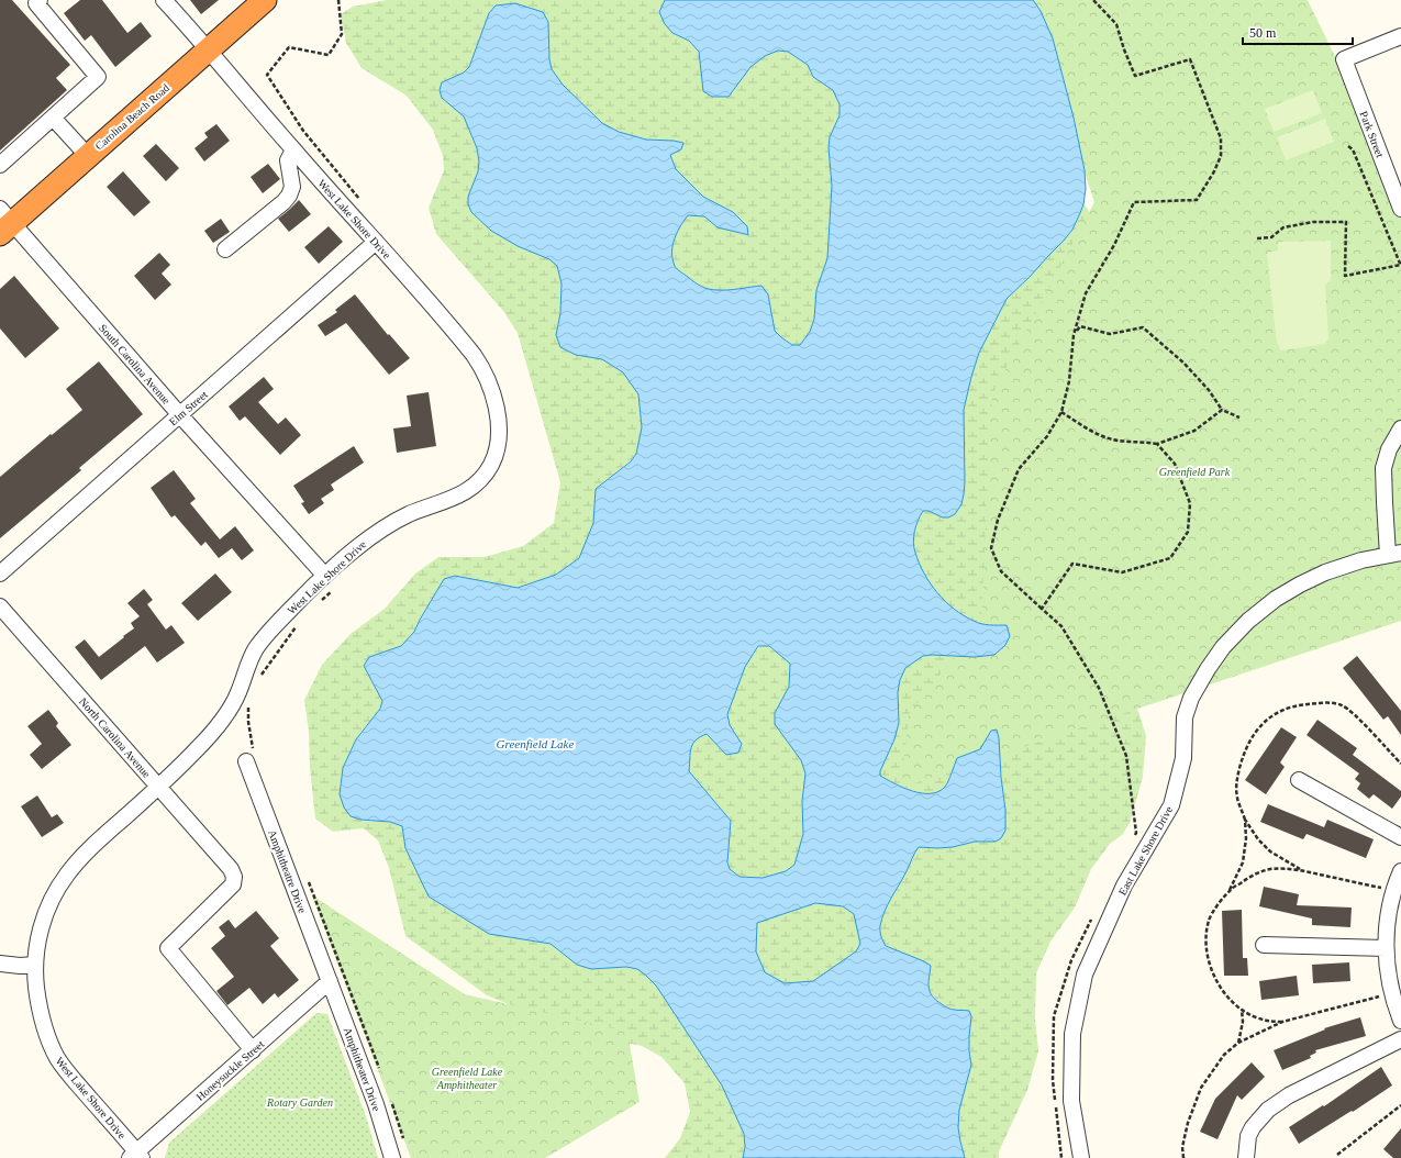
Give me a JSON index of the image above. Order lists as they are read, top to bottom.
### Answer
{
  "streets": {
    "highway": ["Carolina Beach Road"],
    "street": [
      "Park Street",
      "West Lake Shore Drive",
      "South Carolina Avenue",
      "Elm Street",
      "North Carolina Avenue",
      "East Lake Shore Drive",
      "Amphitheatre Drive",
      "Amphitheater Drive",
      "Honeysuckle Street"
    ]
  },
  "crossings": [
    ["Carolina Beach Road", "West Lake Shore Drive"],
    ["Carolina Beach Road", "South Carolina Avenue"],
    ["West Lake Shore Drive", "South Carolina Avenue"],
    ["West Lake Shore Drive", "Elm Street"],
    ["West Lake Shore Drive", "North Carolina Avenue"],
    ["West Lake Shore Drive", "Honeysuckle Street"],
    ["South Carolina Avenue", "Elm Street"],
    ["North Carolina Avenue", "Honeysuckle Street"],
    ["Amphitheatre Drive", "Amphitheater Drive"],
    ["Amphitheatre Drive", "Honeysuckle Street"],
    ["Amphitheater Drive", "Honeysuckle Street"]
  ],
  "water": ["Greenfield Lake"],
  "parks": ["Greenfield Park", "Greenfield Lake Amphitheater", "Rotary Garden"],
  "scale_bar": "50 m"
}
